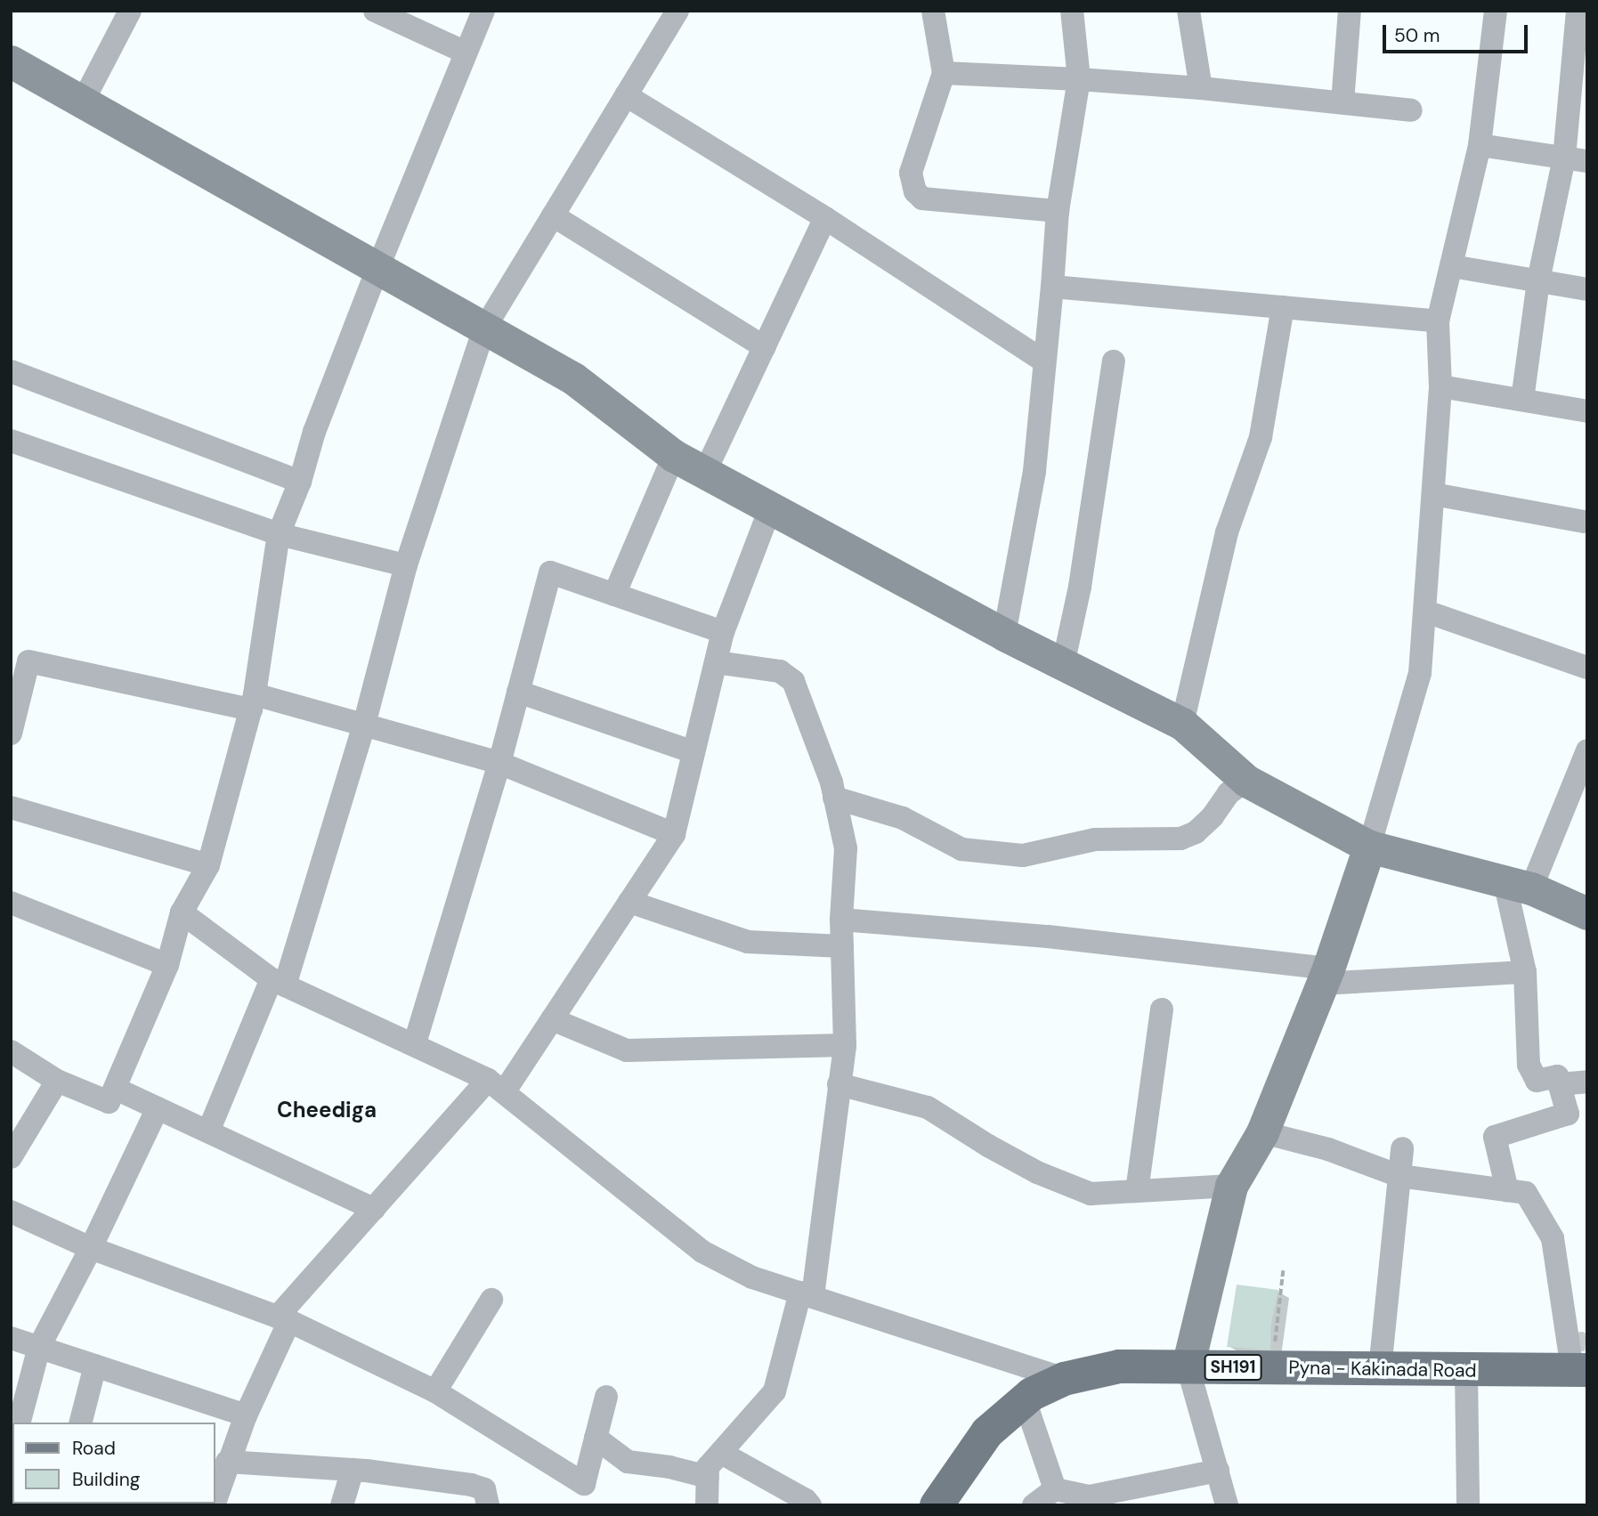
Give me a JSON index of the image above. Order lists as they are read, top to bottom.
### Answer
{
  "streets": {
    "main road": ["SH191", "Pyna - Kakinada Road"]
  },
  "districts": ["Cheediga"],
  "legend": ["Road", "Building"],
  "scale_bar": "50 m"
}
